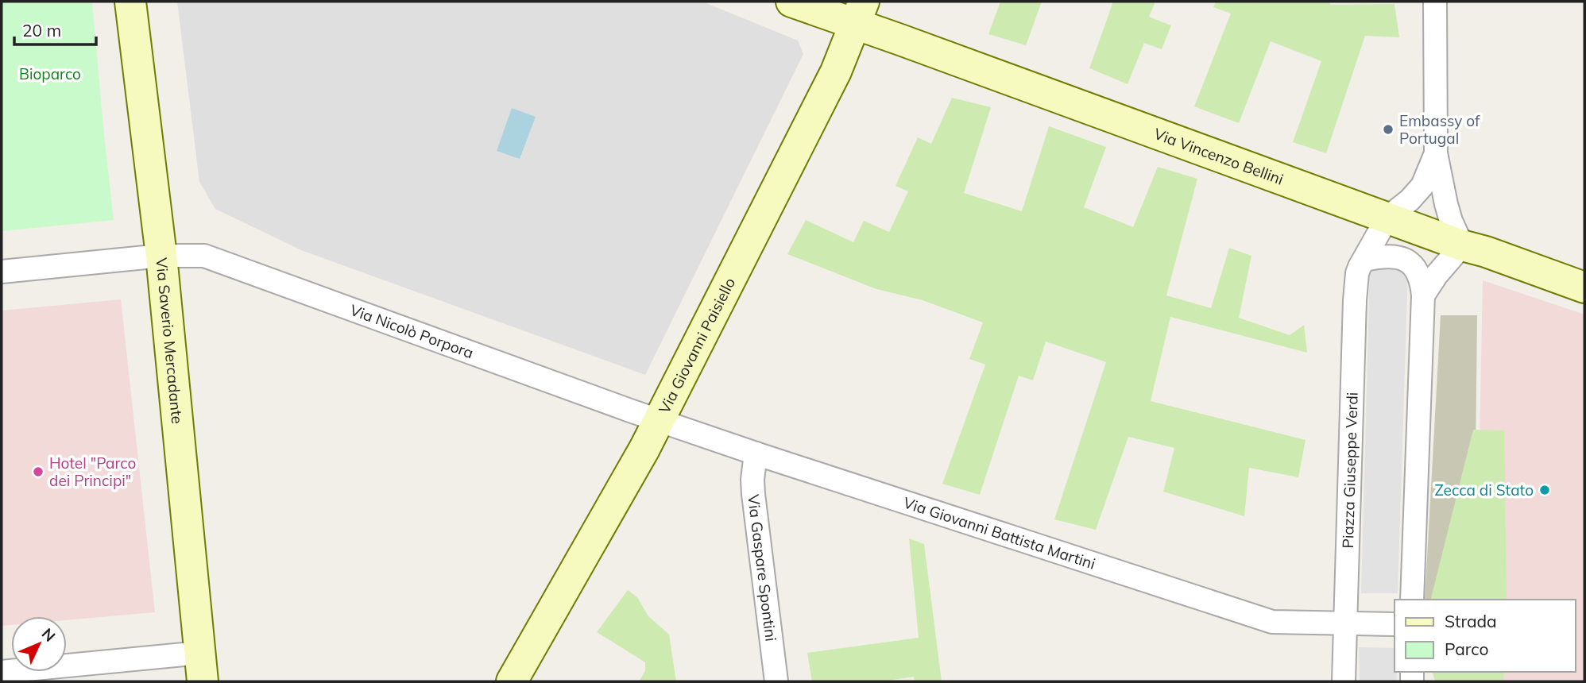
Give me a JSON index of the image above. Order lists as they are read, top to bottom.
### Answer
{
  "streets": {
    "street": [
      "Via Vincenzo Bellini",
      "Via Nicolò Porpora",
      "Via Saverio Mercadante",
      "Via Giovanni Paisiello",
      "Piazza Giuseppe Verdi",
      "Via Giovanni Battista Martini",
      "Via Gaspare Spontini"
    ]
  },
  "crossings": [
    ["Via Vincenzo Bellini", "Via Giovanni Paisiello"],
    ["Via Vincenzo Bellini", "Piazza Giuseppe Verdi"],
    ["Via Nicolò Porpora", "Via Saverio Mercadante"],
    ["Via Nicolò Porpora", "Via Giovanni Paisiello"],
    ["Via Nicolò Porpora", "Via Giovanni Battista Martini"],
    ["Via Giovanni Paisiello", "Via Giovanni Battista Martini"],
    ["Piazza Giuseppe Verdi", "Via Giovanni Battista Martini"],
    ["Via Giovanni Battista Martini", "Via Gaspare Spontini"]
  ],
  "parks": ["Bioparco"],
  "places": ["Embassy of Portugal", "Hotel \"Parco dei Principi\"", "Zecca di Stato"],
  "legend": ["Strada", "Parco"],
  "scale_bar": "20 m",
  "north": "top right"
}
